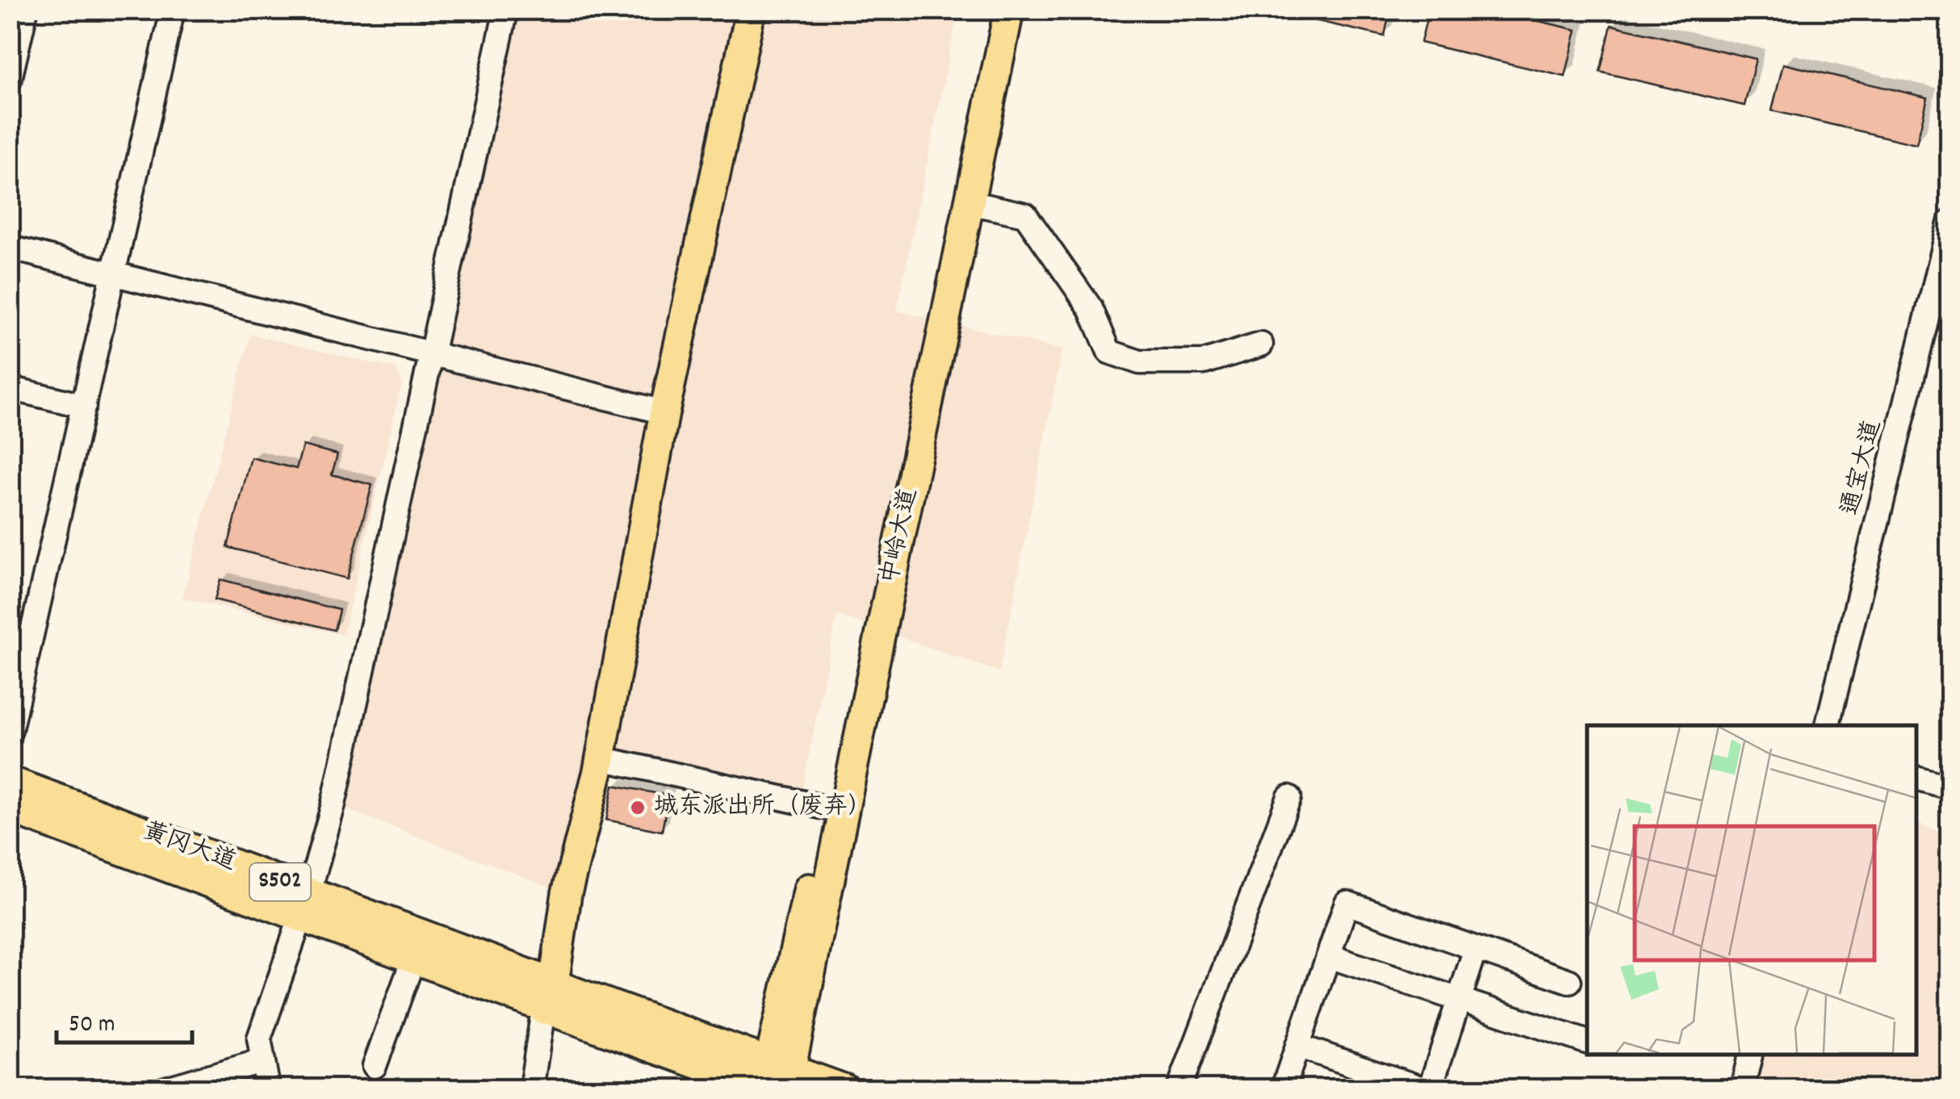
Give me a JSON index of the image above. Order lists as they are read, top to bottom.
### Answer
{
  "streets": {
    "main road": ["中岭大道", "黄冈大道", "S502"],
    "street": ["通宝大道"]
  },
  "places": ["城东派出所（废弃）"],
  "scale_bar": "50 m"
}
